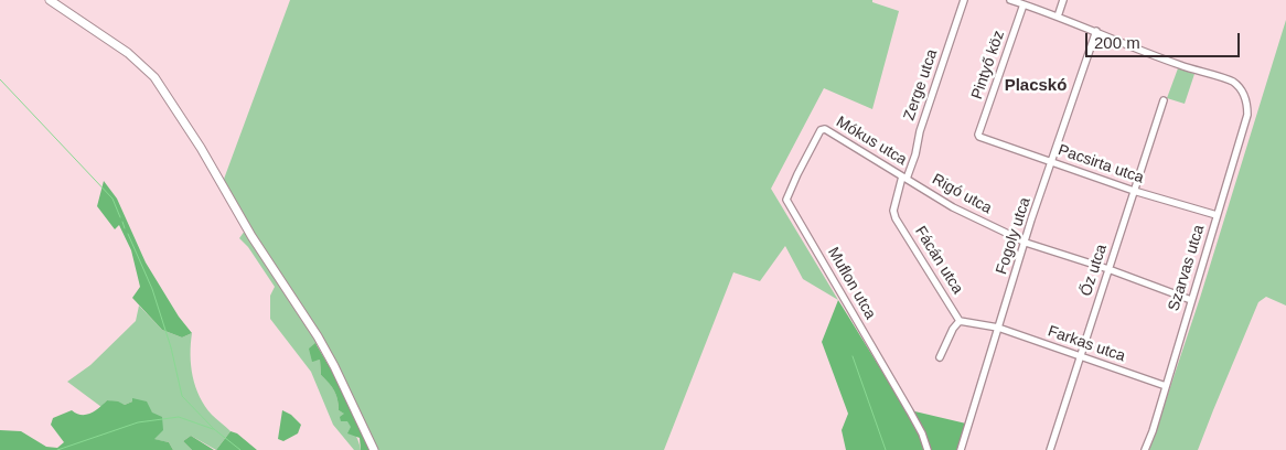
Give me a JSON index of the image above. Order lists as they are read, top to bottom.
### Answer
{
  "streets": {
    "street": [
      "Pintyő köz",
      "Zerge utca",
      "Mókus utca",
      "Pacsirta utca",
      "Rigó utca",
      "Fogoly utca",
      "Fácán utca",
      "Szarvas utca",
      "Őz utca",
      "Muflon utca",
      "Farkas utca"
    ]
  },
  "crossings": [
    ["Pintyő köz", "Pacsirta utca"],
    ["Zerge utca", "Mókus utca"],
    ["Zerge utca", "Rigó utca"],
    ["Zerge utca", "Fácán utca"],
    ["Mókus utca", "Rigó utca"],
    ["Mókus utca", "Fácán utca"],
    ["Mókus utca", "Muflon utca"],
    ["Pacsirta utca", "Fogoly utca"],
    ["Pacsirta utca", "Szarvas utca"],
    ["Pacsirta utca", "Őz utca"],
    ["Rigó utca", "Fogoly utca"],
    ["Rigó utca", "Fácán utca"],
    ["Rigó utca", "Szarvas utca"],
    ["Rigó utca", "Őz utca"],
    ["Fogoly utca", "Szarvas utca"],
    ["Fogoly utca", "Farkas utca"],
    ["Szarvas utca", "Farkas utca"],
    ["Őz utca", "Farkas utca"]
  ],
  "districts": ["Placskó"],
  "scale_bar": "200 m"
}
